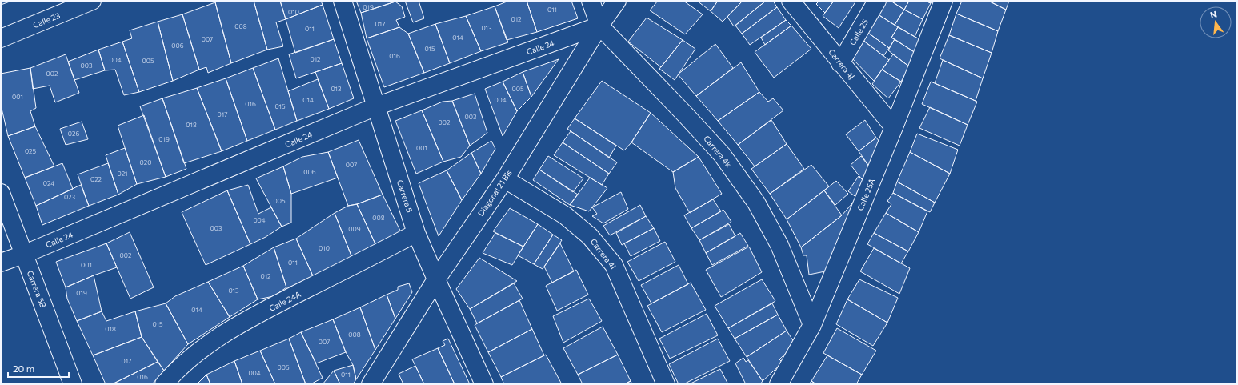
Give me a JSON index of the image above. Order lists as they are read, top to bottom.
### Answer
{
  "streets": {
    "street": [
      "Calle 23",
      "Calle 25",
      "Calle 24",
      "Carrera 4J",
      "Carrera 4k",
      "Diagonal 21 Bis",
      "Calle 25A",
      "Carrera 5",
      "Carrera 4l",
      "Carrera 5B",
      "Calle 24A"
    ]
  },
  "crossings": [
    ["Calle 25", "Carrera 4J"],
    ["Calle 24", "Carrera 4k"],
    ["Calle 24", "Diagonal 21 Bis"],
    ["Calle 24", "Carrera 5"],
    ["Calle 24", "Carrera 5B"],
    ["Carrera 4J", "Calle 25A"],
    ["Carrera 4k", "Diagonal 21 Bis"],
    ["Carrera 4k", "Calle 25A"],
    ["Diagonal 21 Bis", "Carrera 5"],
    ["Diagonal 21 Bis", "Carrera 4l"],
    ["Carrera 5", "Calle 24A"]
  ],
  "house_numbers": [
    "019",
    "011",
    "010",
    "012",
    "017",
    "008",
    "013",
    "011",
    "014",
    "007",
    "006",
    "015",
    "016",
    "012",
    "004",
    "005",
    "003",
    "002",
    "013",
    "005",
    "001",
    "014",
    "004",
    "016",
    "015",
    "017",
    "003",
    "002",
    "018",
    "026",
    "019",
    "001",
    "025",
    "020",
    "007",
    "006",
    "021",
    "022",
    "024",
    "023",
    "005",
    "008",
    "004",
    "003",
    "009",
    "010",
    "002",
    "011",
    "001",
    "012",
    "013",
    "019",
    "014",
    "015",
    "018",
    "008",
    "007",
    "017",
    "005",
    "004",
    "011",
    "016"
  ],
  "scale_bar": "20 m",
  "north": "top"
}
